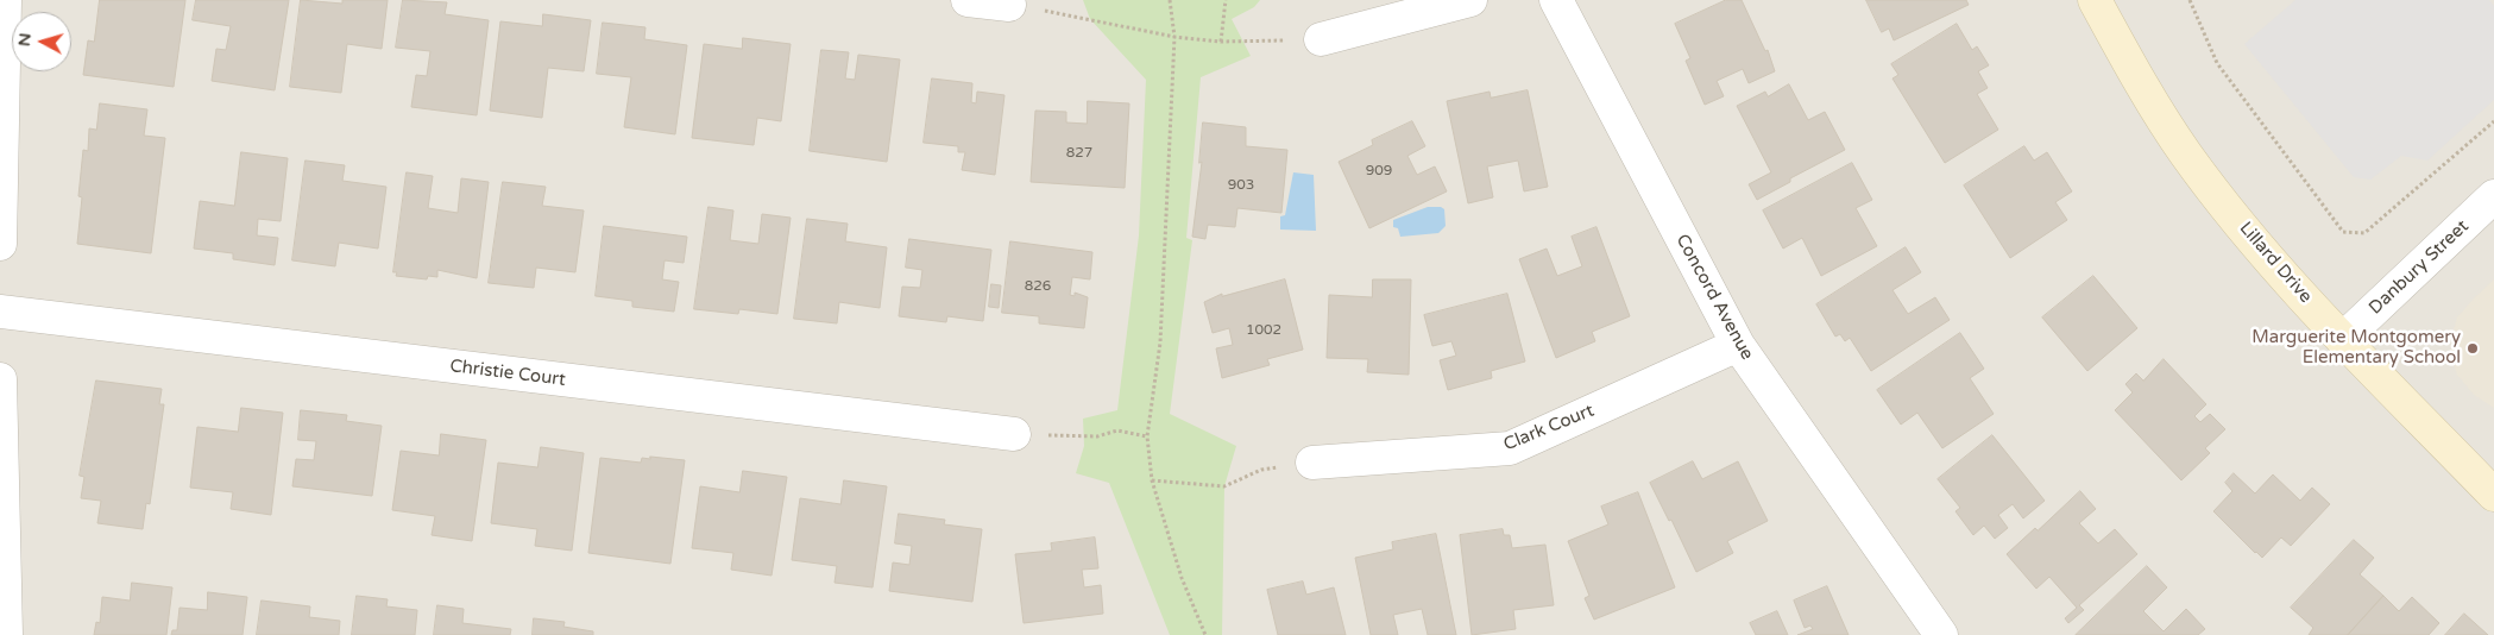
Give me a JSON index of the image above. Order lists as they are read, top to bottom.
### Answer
{
  "streets": {
    "street": [
      "Lillard Drive",
      "Danbury Street",
      "Concord Avenue",
      "Christie Court",
      "Clark Court"
    ]
  },
  "crossings": [
    ["Lillard Drive", "Danbury Street"],
    ["Concord Avenue", "Clark Court"]
  ],
  "places": ["Marguerite Montgomery Elementary School"],
  "house_numbers": [
    "827",
    "909",
    "903",
    "826",
    "1002"
  ],
  "north": "left"
}
